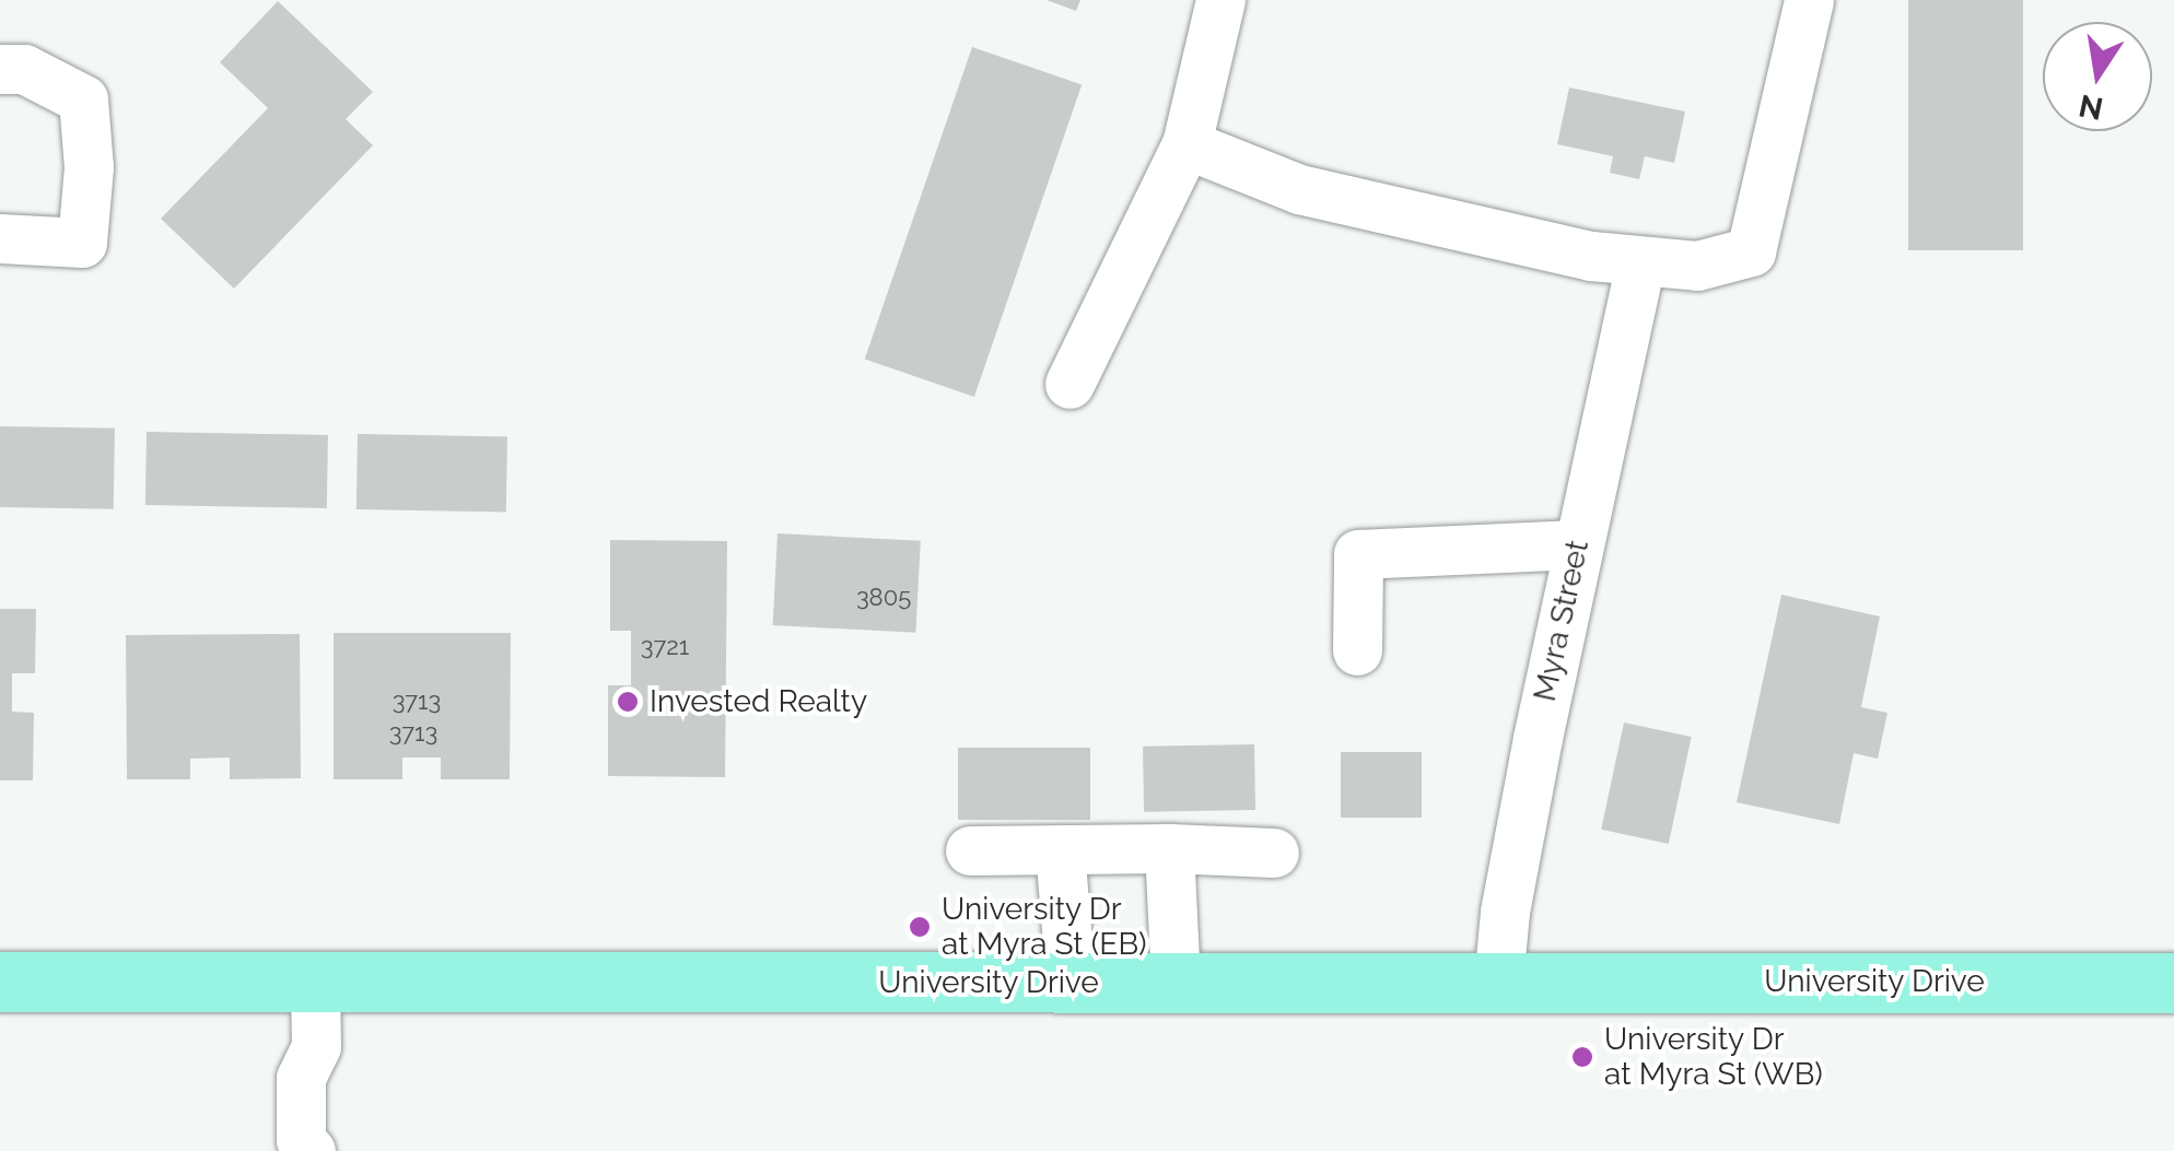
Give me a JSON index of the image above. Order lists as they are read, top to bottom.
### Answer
{
  "streets": {
    "main road": ["University Drive"],
    "street": ["Myra Street"]
  },
  "crossings": [
    ["Myra Street", "University Drive"]
  ],
  "places": ["Invested Realty", "University Dr at Myra St (EB)", "University Dr at Myra St (WB)"],
  "house_numbers": [
    "3805",
    "3721",
    "3713",
    "3713"
  ],
  "north": "bottom"
}
